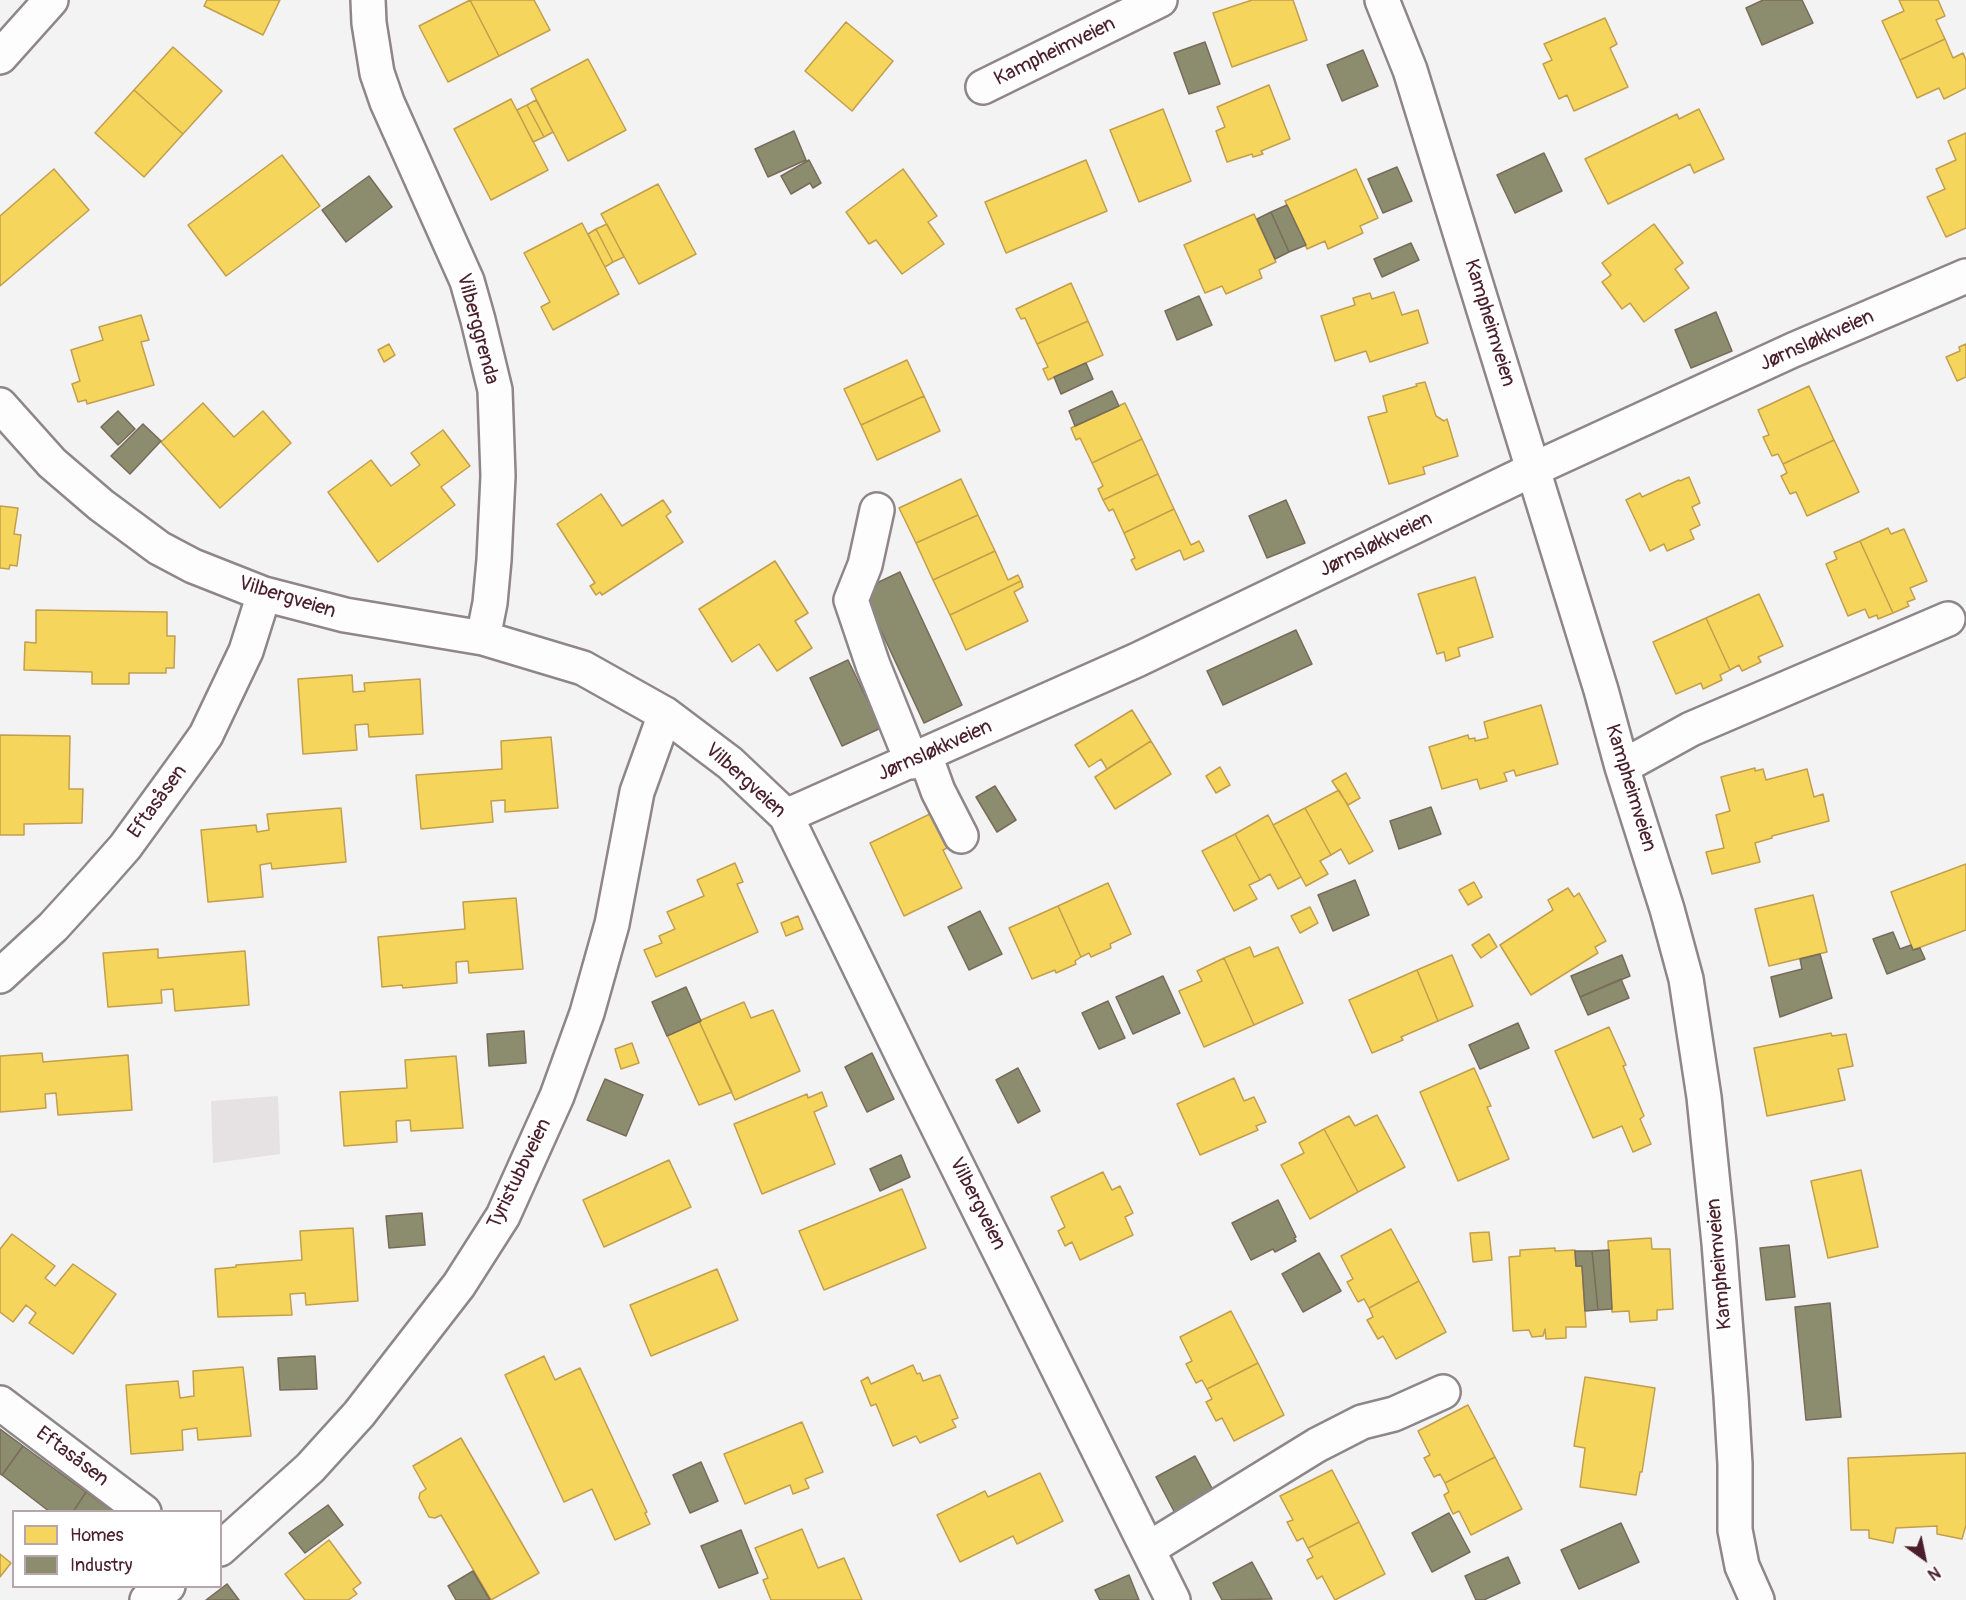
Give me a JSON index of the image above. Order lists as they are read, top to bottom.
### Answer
{
  "streets": {
    "street": [
      "Kampheimveien",
      "Vilberggrenda",
      "Jørnsløkkveien",
      "Vilbergveien",
      "Eftasåsen",
      "Tyristubbveien"
    ]
  },
  "crossings": [
    ["Kampheimveien", "Jørnsløkkveien"],
    ["Vilberggrenda", "Vilbergveien"],
    ["Jørnsløkkveien", "Vilbergveien"],
    ["Vilbergveien", "Eftasåsen"],
    ["Vilbergveien", "Tyristubbveien"]
  ],
  "legend": ["Homes", "Industry"],
  "north": "bottom right"
}
